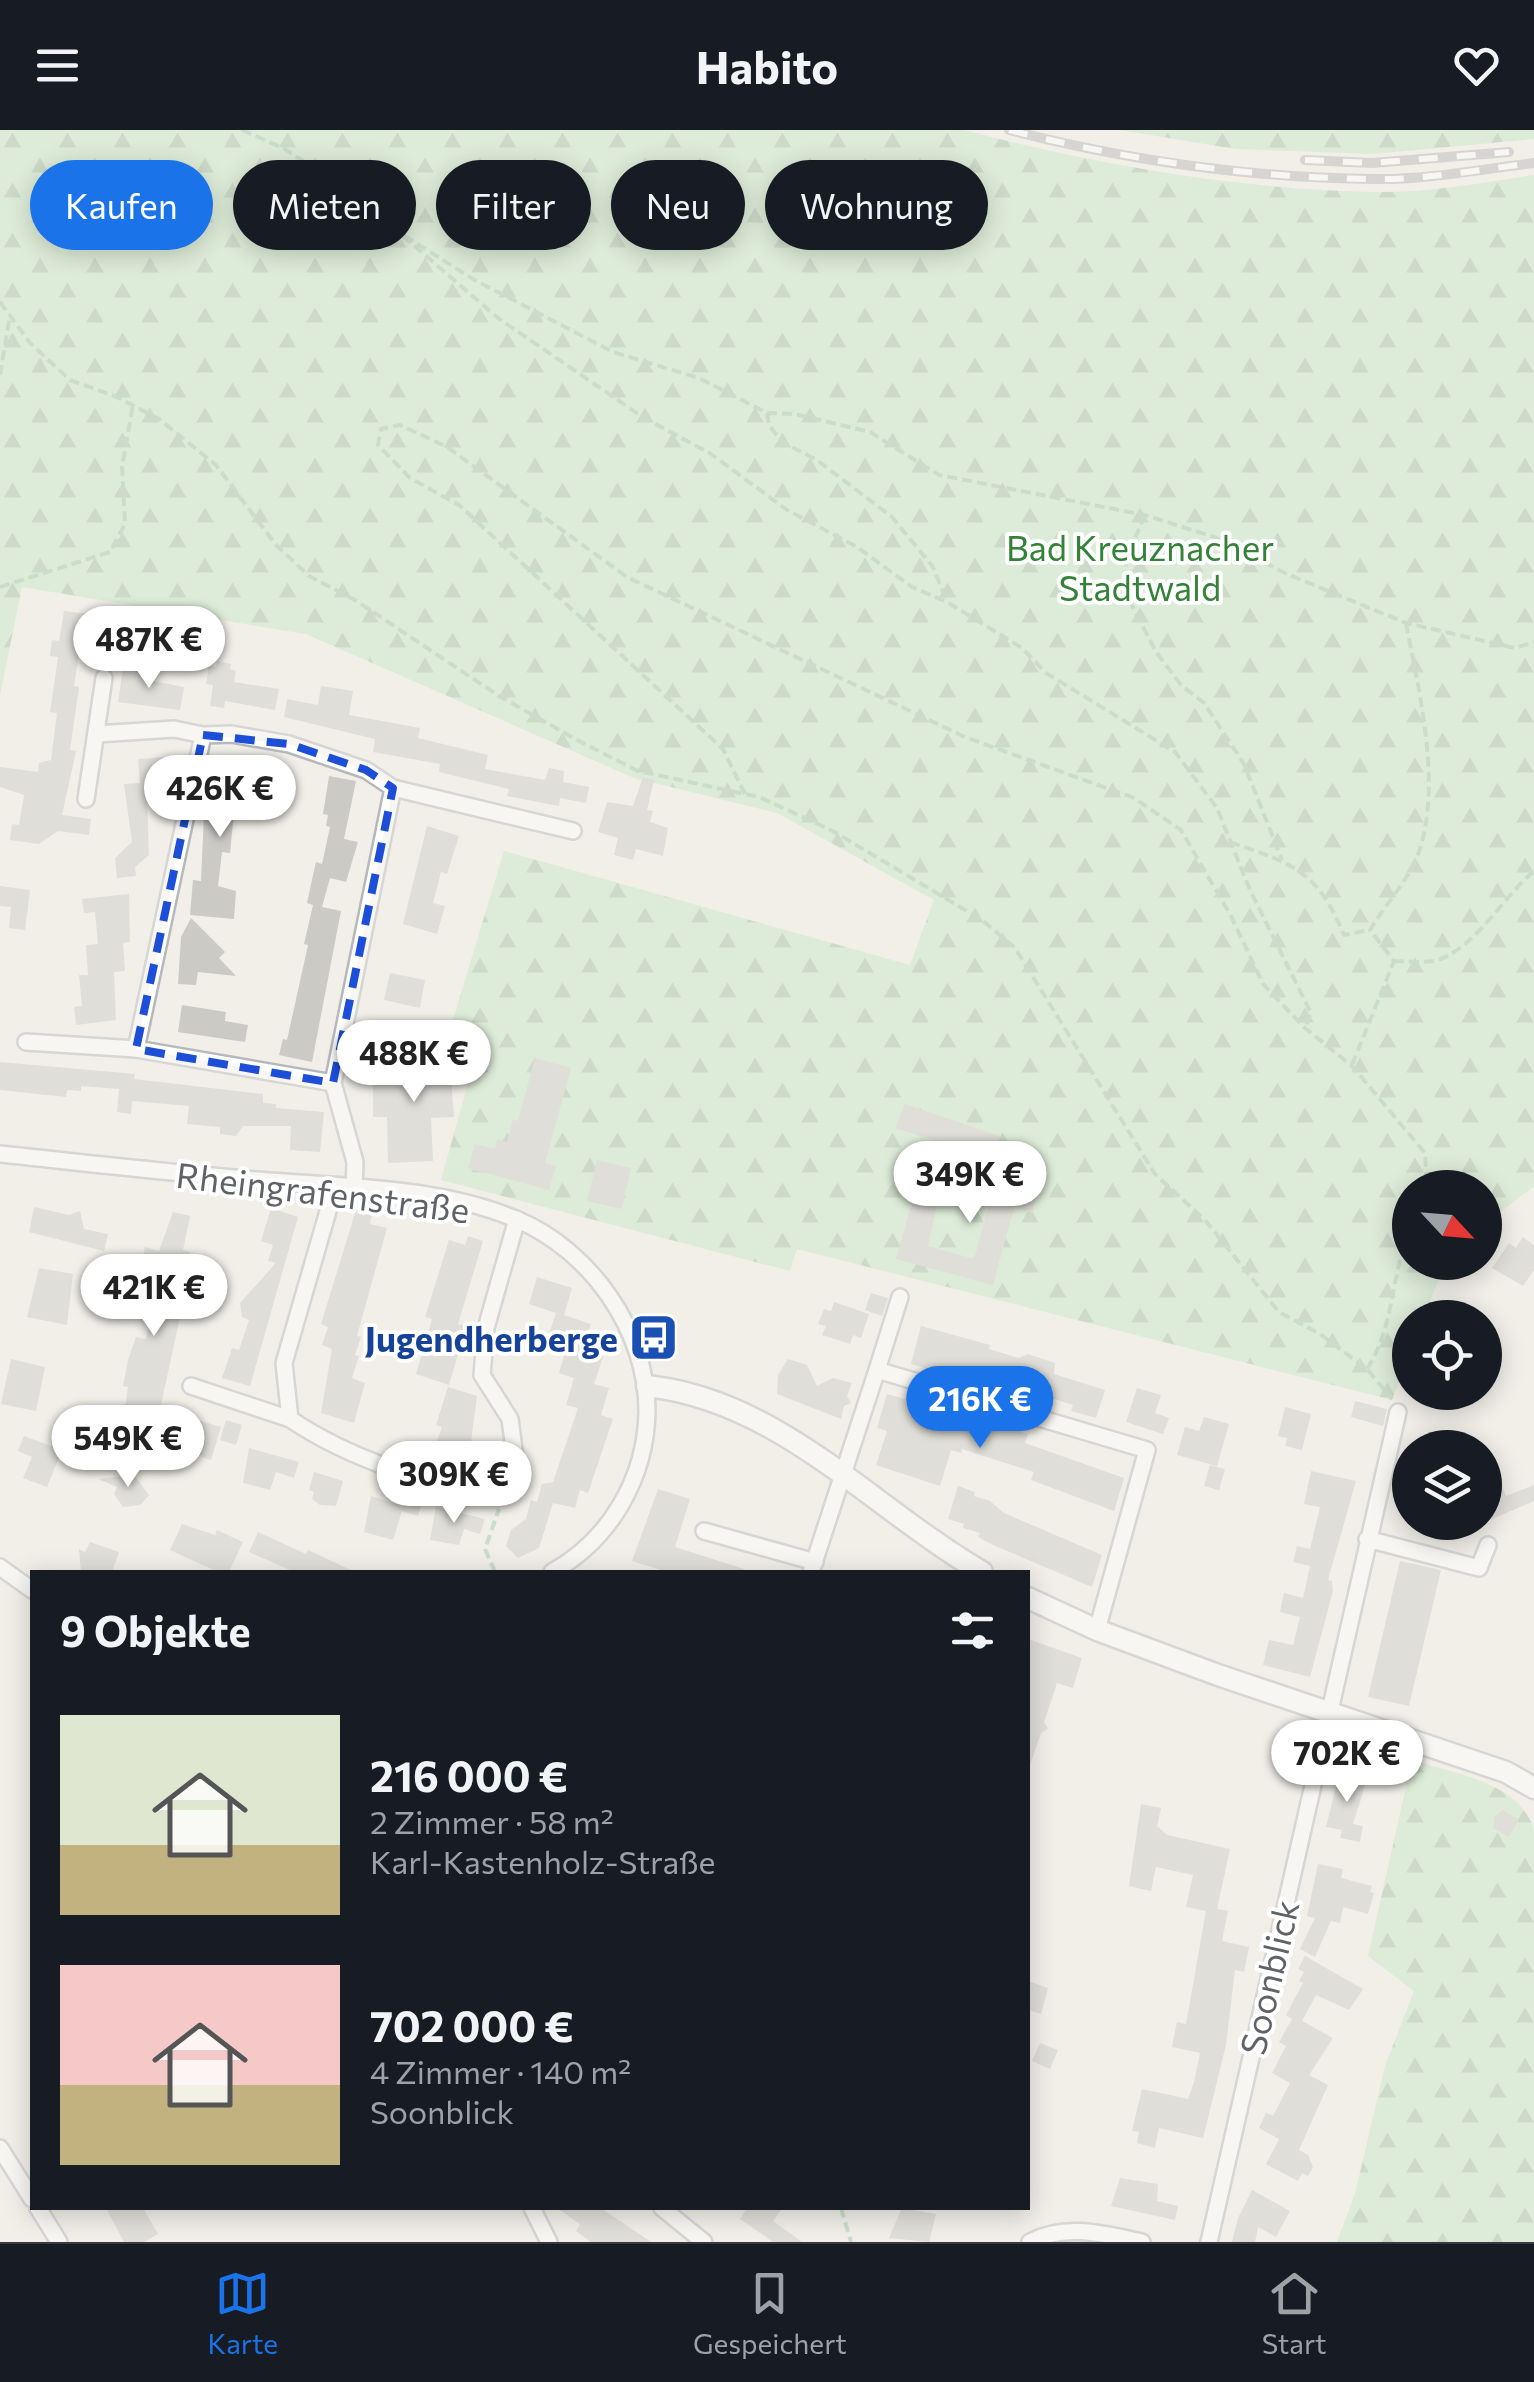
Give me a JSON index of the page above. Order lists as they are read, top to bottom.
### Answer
{
  "streets": {
    "street": ["Rheingrafenstraße", "Soonblick"]
  },
  "parks": ["Bad Kreuznacher Stadtwald"],
  "places": {
    "bus stop": ["Jugendherberge"]
  },
  "north": "bottom right",
  "page": {
    "header": "Habito",
    "chip": [
      "Kaufen",
      "Mieten",
      "Filter",
      "Neu",
      "Wohnung"
    ],
    "price": [
      "487K €",
      "426K €",
      "488K €",
      "349K €",
      "421K €",
      "216K €",
      "549K €",
      "309K €",
      "702K €"
    ],
    "heading": "9 Objekte",
    "list": [
      {
        "name": "216 000 €",
        "note": "2 Zimmer · 58 m² · Karl-Kastenholz-Straße"
      },
      {
        "name": "702 000 €",
        "note": "4 Zimmer · 140 m² · Soonblick"
      }
    ],
    "tabs": ["Karte", "Gespeichert", "Start"]
  }
}
